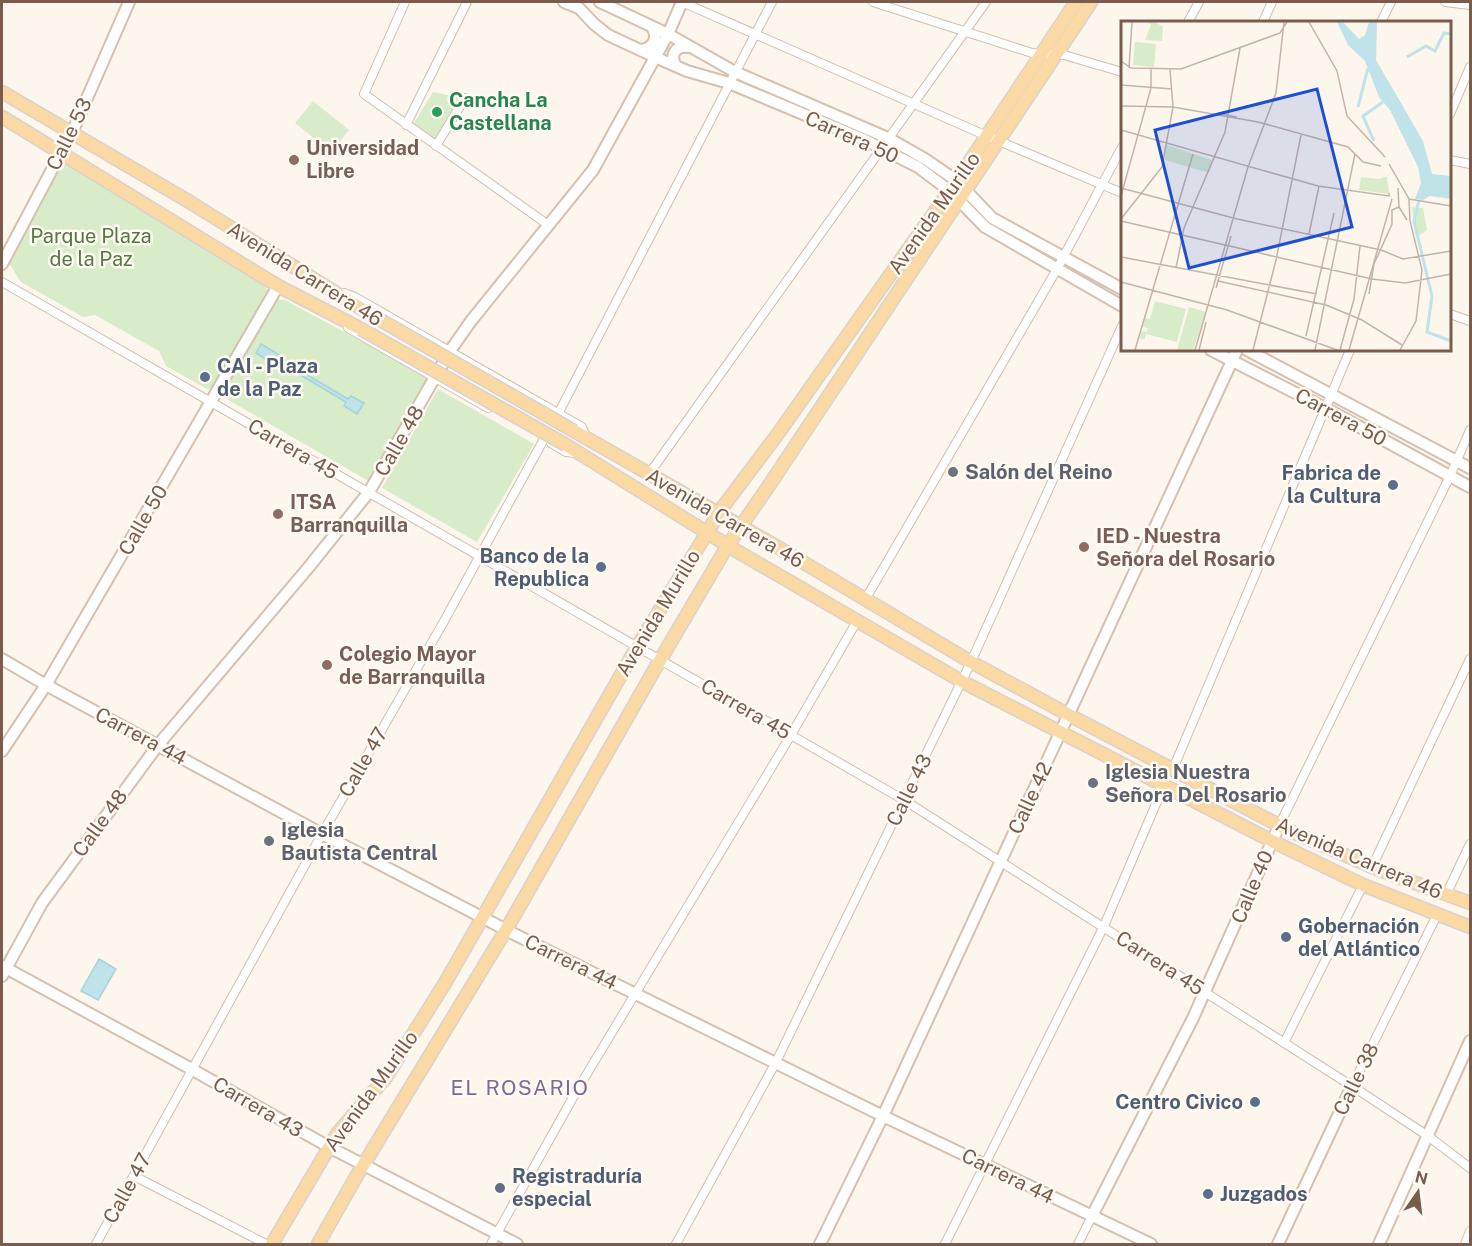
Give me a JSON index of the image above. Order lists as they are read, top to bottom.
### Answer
{
  "streets": {
    "main road": ["Avenida Murillo", "Avenida Carrera 46"],
    "street": [
      "Calle 53",
      "Carrera 50",
      "Calle 48",
      "Carrera 45",
      "Calle 50",
      "Carrera 44",
      "Calle 47",
      "Calle 43",
      "Calle 42",
      "Calle 40",
      "Calle 38",
      "Carrera 43"
    ]
  },
  "crossings": [
    ["Calle 53", "Avenida Carrera 46"],
    ["Carrera 50", "Avenida Murillo"],
    ["Carrera 50", "Calle 48"],
    ["Carrera 50", "Calle 42"],
    ["Carrera 50", "Calle 40"],
    ["Avenida Murillo", "Avenida Carrera 46"],
    ["Avenida Murillo", "Carrera 45"],
    ["Avenida Murillo", "Carrera 44"],
    ["Avenida Murillo", "Carrera 43"],
    ["Avenida Carrera 46", "Calle 50"],
    ["Avenida Carrera 46", "Calle 43"],
    ["Avenida Carrera 46", "Calle 42"],
    ["Avenida Carrera 46", "Calle 40"],
    ["Avenida Carrera 46", "Calle 38"],
    ["Calle 48", "Carrera 45"],
    ["Calle 48", "Carrera 44"],
    ["Calle 48", "Carrera 43"],
    ["Carrera 45", "Calle 50"],
    ["Carrera 45", "Calle 47"],
    ["Carrera 45", "Calle 43"],
    ["Carrera 45", "Calle 42"],
    ["Carrera 45", "Calle 40"],
    ["Carrera 45", "Calle 38"],
    ["Calle 50", "Carrera 44"],
    ["Carrera 44", "Calle 47"],
    ["Carrera 44", "Calle 43"],
    ["Carrera 44", "Calle 42"],
    ["Carrera 44", "Calle 40"],
    ["Calle 47", "Carrera 43"]
  ],
  "districts": ["EL ROSARIO"],
  "parks": ["Parque Plaza de la Paz"],
  "places": [
    "Cancha La Castellana",
    "Universidad Libre",
    "CAI - Plaza de la Paz",
    "Salón del Reino",
    "Fabrica de la Cultura",
    "ITSA Barranquilla",
    "IED - Nuestra Señora del Rosario",
    "Banco de la Republica",
    "Colegio Mayor de Barranquilla",
    "Iglesia Nuestra Señora Del Rosario",
    "Iglesia Bautista Central",
    "Gobernación del Atlántico",
    "Centro Civico",
    "Registraduría especial",
    "Juzgados"
  ],
  "north": "top"
}
